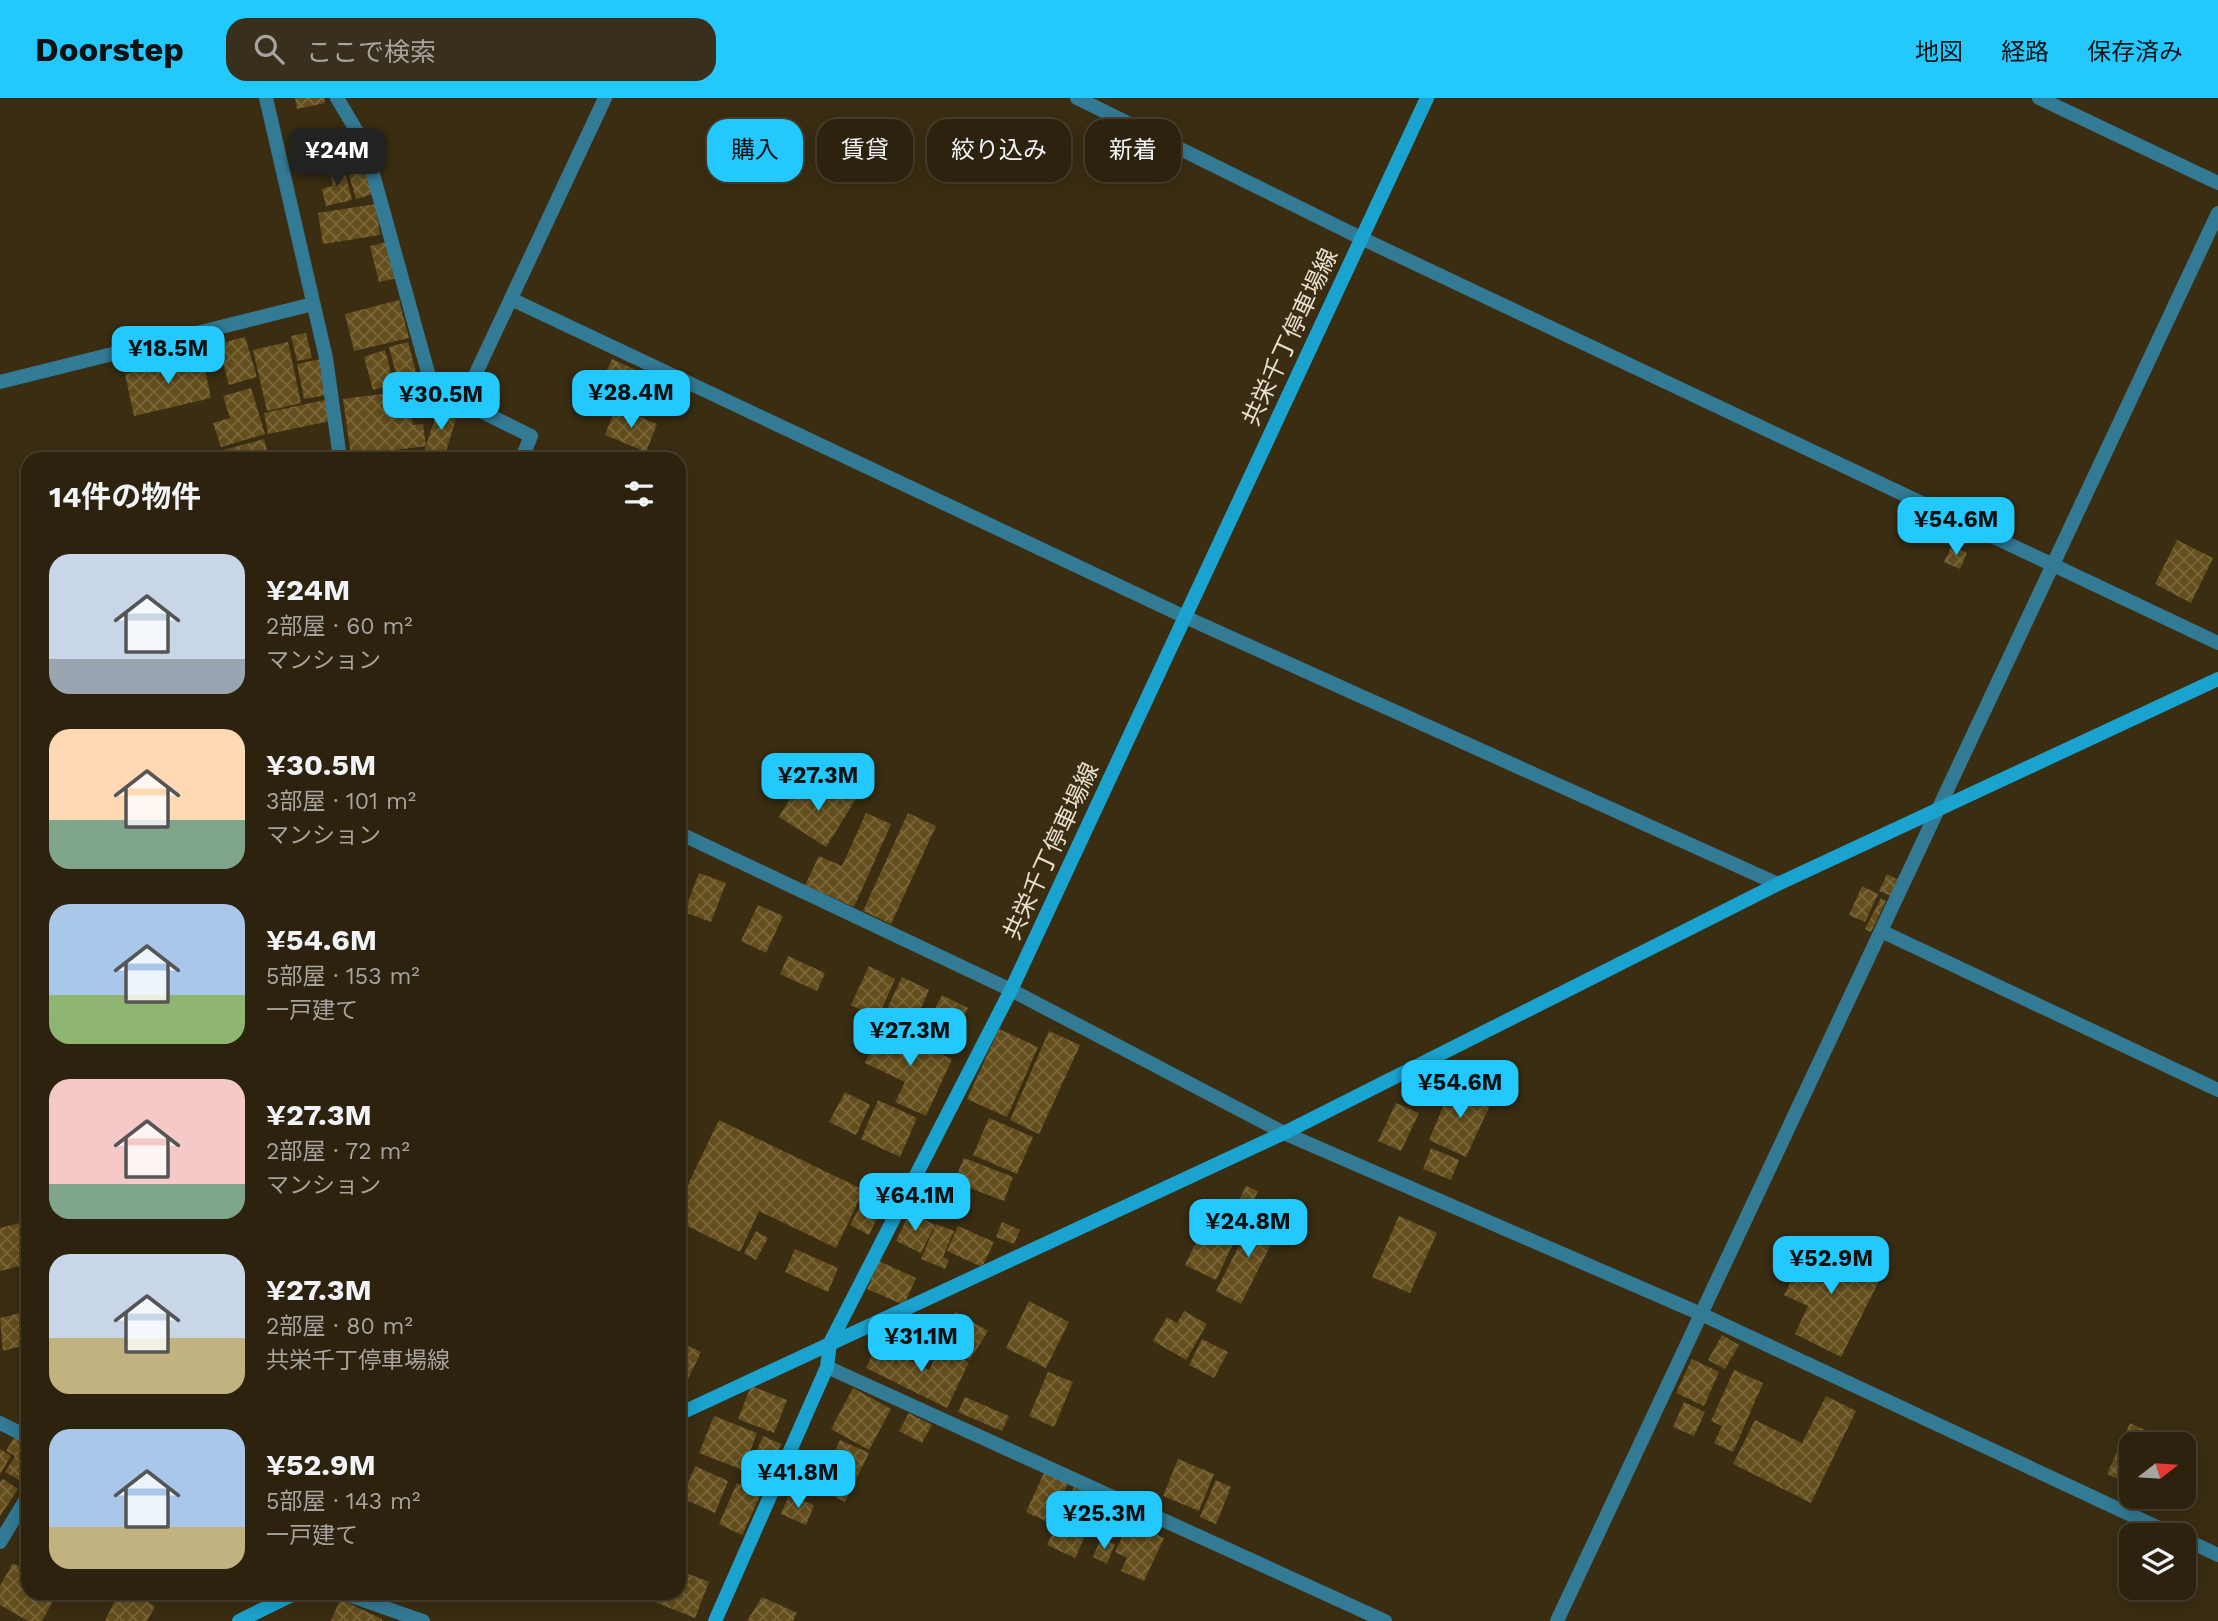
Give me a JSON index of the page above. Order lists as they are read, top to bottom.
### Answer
{
  "streets": {
    "street": ["共栄千丁停車場線"]
  },
  "north": "right",
  "page": {
    "header": "Doorstep",
    "search": "ここで検索",
    "nav": ["地図", "経路", "保存済み"],
    "chip": [
      "購入",
      "賃貸",
      "絞り込み",
      "新着"
    ],
    "price": [
      "¥24M",
      "¥18.5M",
      "¥28.4M",
      "¥30.5M",
      "¥54.6M",
      "¥27.3M",
      "¥27.3M",
      "¥54.6M",
      "¥64.1M",
      "¥24.8M",
      "¥52.9M",
      "¥31.1M",
      "¥41.8M",
      "¥25.3M"
    ],
    "heading": "14件の物件",
    "list": [
      {
        "name": "¥24M",
        "note": "2部屋 · 60 m² · マンション"
      },
      {
        "name": "¥30.5M",
        "note": "3部屋 · 101 m² · マンション"
      },
      {
        "name": "¥54.6M",
        "note": "5部屋 · 153 m² · 一戸建て"
      },
      {
        "name": "¥27.3M",
        "note": "2部屋 · 72 m² · マンション"
      },
      {
        "name": "¥27.3M",
        "note": "2部屋 · 80 m² · 共栄千丁停車場線"
      },
      {
        "name": "¥52.9M",
        "note": "5部屋 · 143 m² · 一戸建て"
      }
    ]
  }
}
